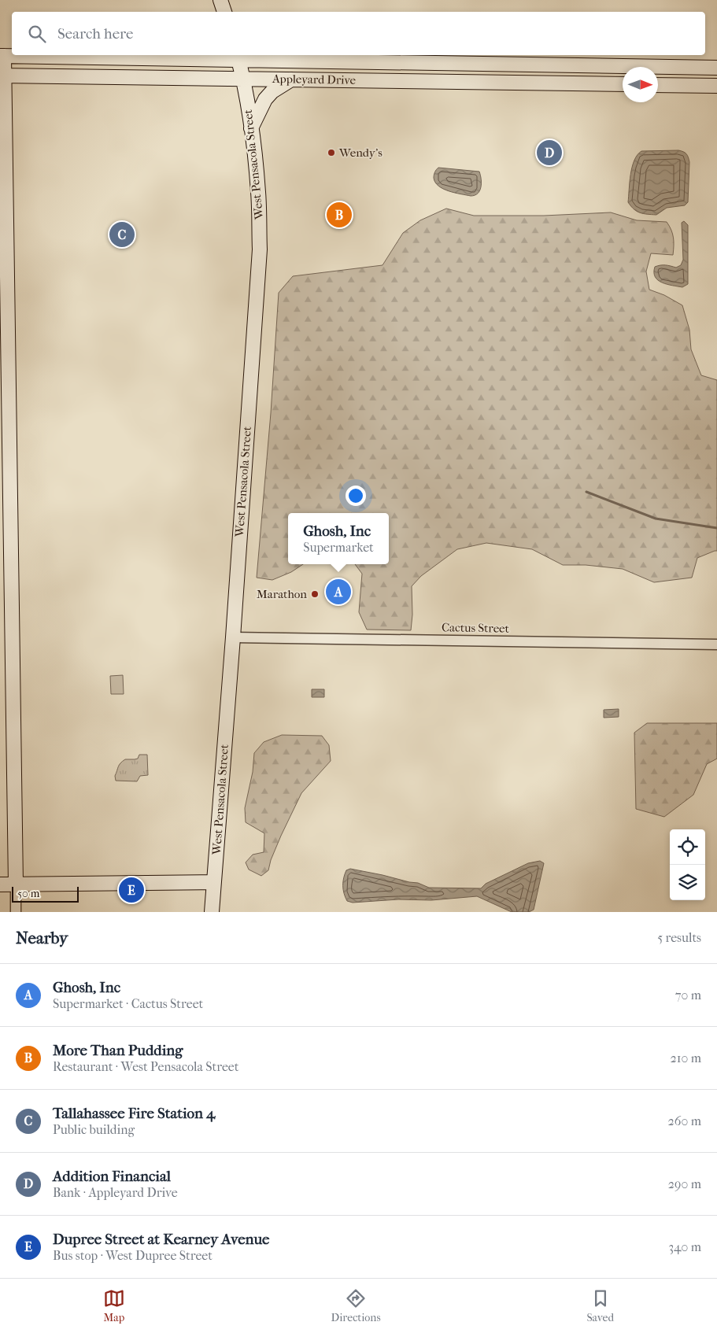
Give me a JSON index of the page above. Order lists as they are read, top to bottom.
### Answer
{
  "streets": {
    "main road": ["Appleyard Drive", "West Pensacola Street"],
    "street": ["Cactus Street"]
  },
  "crossings": [
    ["Appleyard Drive", "West Pensacola Street"],
    ["West Pensacola Street", "Cactus Street"]
  ],
  "places": ["Wendy's", "Marathon"],
  "scale_bar": "50 m",
  "north": "right",
  "page": {
    "search": "Search here",
    "pins": [
      "D",
      "B",
      "C",
      "A",
      "E"
    ],
    "popup": ["Ghosh, Inc", "Supermarket"],
    "scale": "50 m",
    "heading": ["Nearby", "5 results"],
    "list": [
      {
        "mark": "A",
        "name": "Ghosh, Inc",
        "note": "Supermarket · Cactus Street",
        "value": "70 m"
      },
      {
        "mark": "B",
        "name": "More Than Pudding",
        "note": "Restaurant · West Pensacola Street",
        "value": "210 m"
      },
      {
        "mark": "C",
        "name": "Tallahassee Fire Station 4",
        "note": "Public building",
        "value": "260 m"
      },
      {
        "mark": "D",
        "name": "Addition Financial",
        "note": "Bank · Appleyard Drive",
        "value": "290 m"
      },
      {
        "mark": "E",
        "name": "Dupree Street at Kearney Avenue",
        "note": "Bus stop · West Dupree Street",
        "value": "340 m"
      }
    ],
    "nav": ["Map", "Directions", "Saved"]
  }
}
